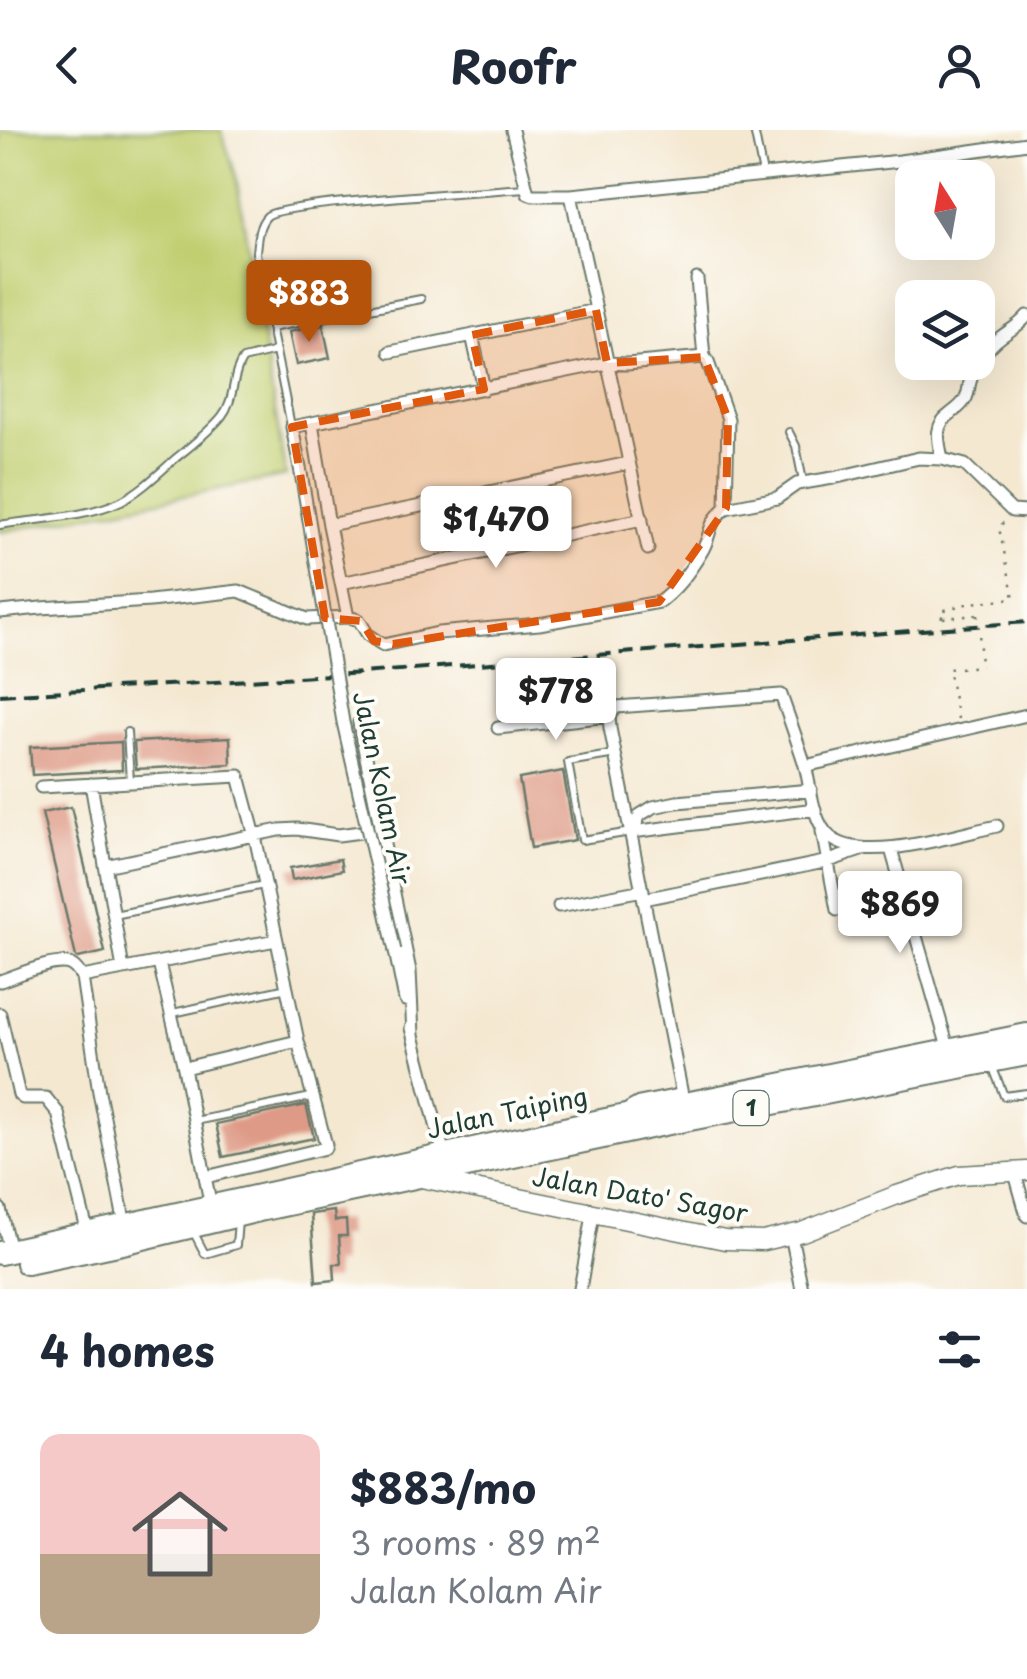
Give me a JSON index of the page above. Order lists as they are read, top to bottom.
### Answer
{
  "streets": {
    "highway": ["1", "Jalan Taiping"],
    "main road": ["Jalan Dato' Sagor"],
    "street": ["Jalan Kolam Air"]
  },
  "crossings": [
    ["Jalan Kolam Air", "Jalan Taiping"],
    ["Jalan Taiping", "Jalan Dato' Sagor"]
  ],
  "north": "top",
  "page": {
    "header": "Roofr",
    "price": [
      "$883",
      "$1,470",
      "$778",
      "$869"
    ],
    "heading": "4 homes",
    "list": [
      {
        "name": "$883/mo",
        "note": "3 rooms · 89 m² · Jalan Kolam Air"
      }
    ]
  }
}
